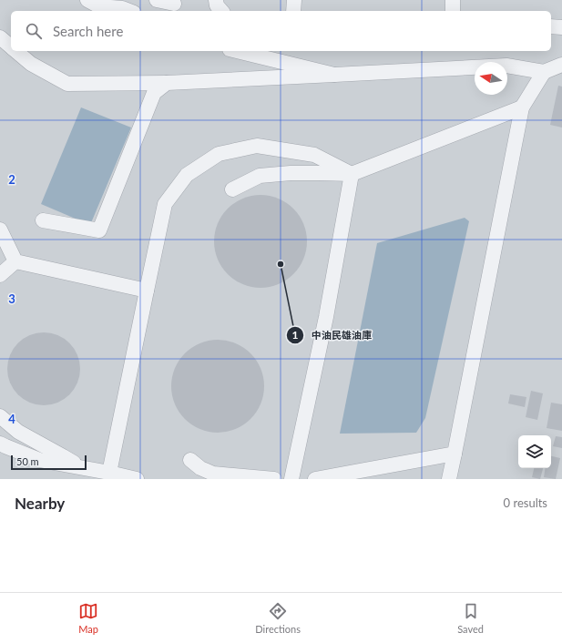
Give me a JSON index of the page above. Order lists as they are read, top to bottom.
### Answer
{
  "places": ["中油民雄油庫"],
  "scale_bar": "50 m",
  "north": "left",
  "page": {
    "search": "Search here",
    "scale": "50 m",
    "heading": ["Nearby", "0 results"],
    "nav": ["Map", "Directions", "Saved"]
  },
  "grid": {
    "rows": ["2", "3", "4"]
  }
}
